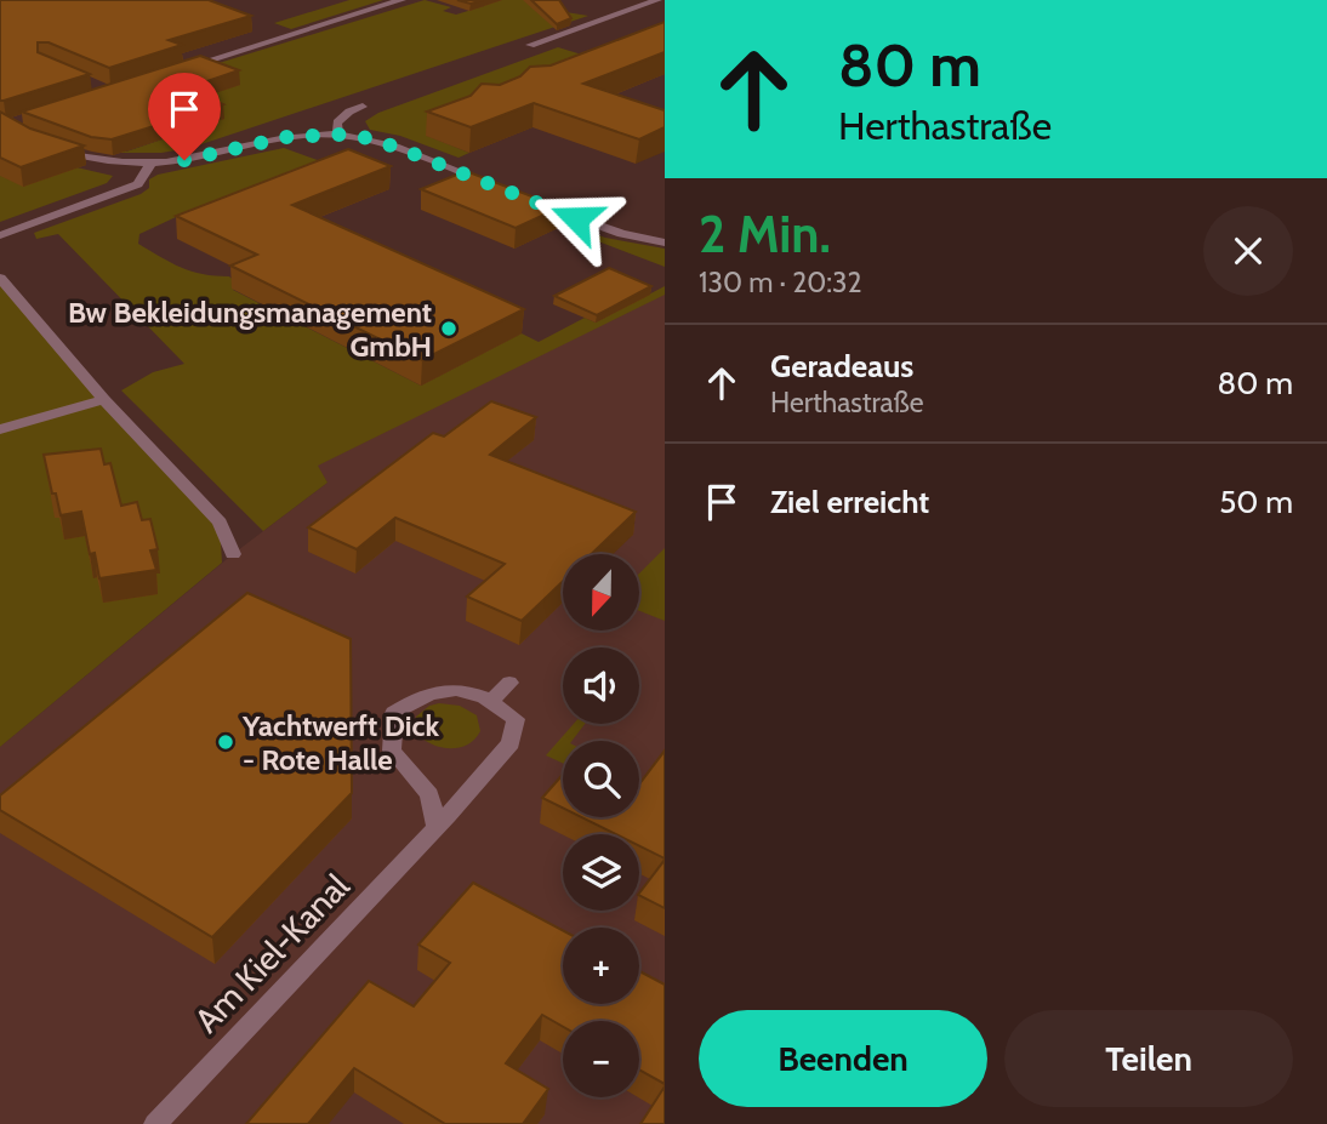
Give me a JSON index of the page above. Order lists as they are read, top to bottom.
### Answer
{
  "streets": {
    "street": ["Am Kiel-Kanal"]
  },
  "places": ["Bw Bekleidungsmanagement GmbH", "Yachtwerft Dick - Rote Halle"],
  "north": "bottom",
  "page": {
    "turn": ["80 m", "Herthastraße"],
    "heading": ["2 Min.", "130 m · 20:32"],
    "list": [
      {
        "name": "Geradeaus",
        "note": "Herthastraße",
        "value": "80 m"
      },
      {
        "name": "Ziel erreicht",
        "value": "50 m"
      }
    ],
    "map_buttons": ["+", "−"],
    "buttons": ["Beenden", "Teilen"]
  }
}
